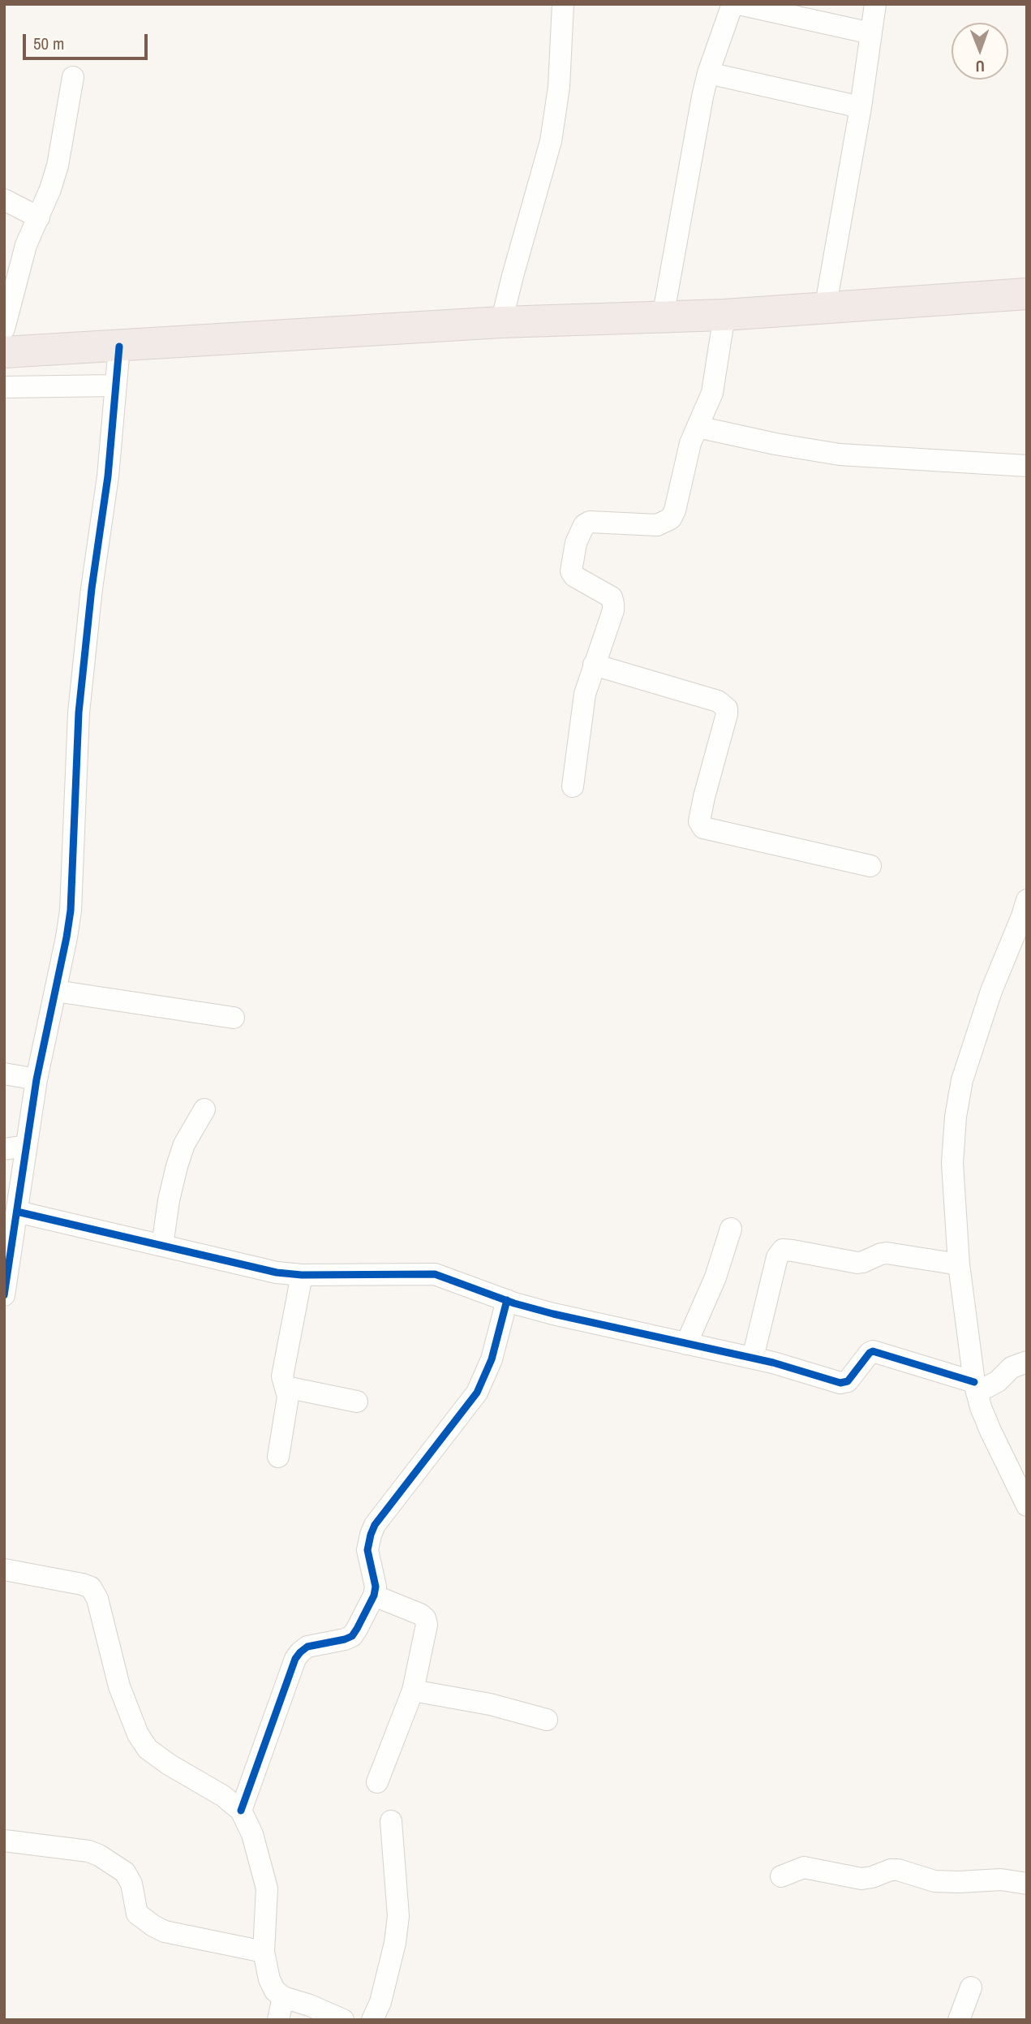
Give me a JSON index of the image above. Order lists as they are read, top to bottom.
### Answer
{
  "scale_bar": "50 m",
  "north": "bottom"
}
